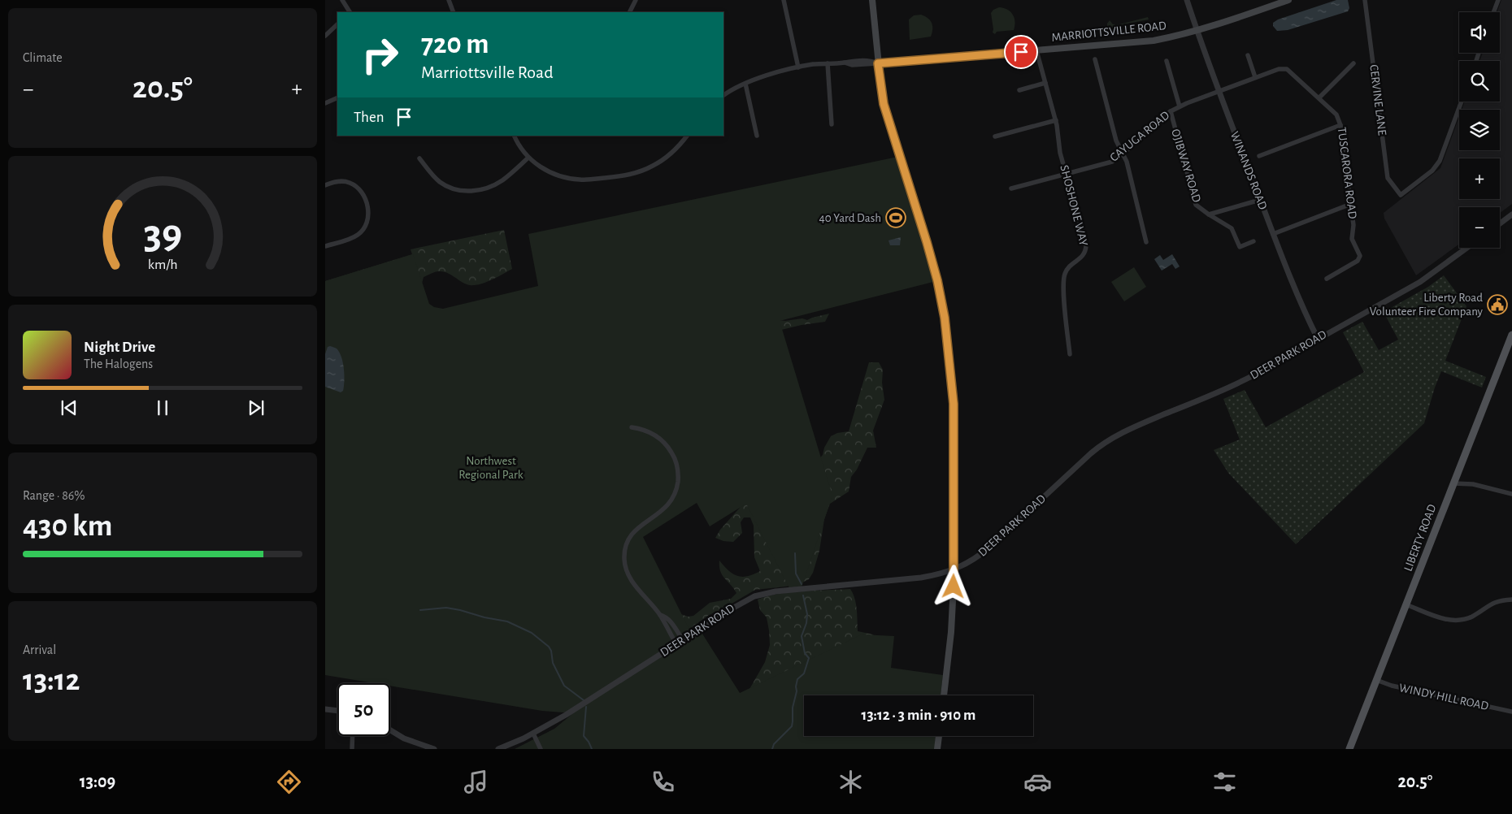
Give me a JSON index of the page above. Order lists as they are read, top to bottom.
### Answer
{
  "streets": {
    "main road": ["MARRIOTTSVILLE ROAD", "LIBERTY ROAD"],
    "street": [
      "CERVINE LANE",
      "CAYUGA ROAD",
      "OJIBWAY ROAD",
      "WINANDS ROAD",
      "TUSCARORA ROAD",
      "SHOSHONE WAY",
      "DEER PARK ROAD",
      "WINDY HILL ROAD"
    ]
  },
  "crossings": [
    ["MARRIOTTSVILLE ROAD", "WINANDS ROAD"],
    ["MARRIOTTSVILLE ROAD", "SHOSHONE WAY"],
    ["CAYUGA ROAD", "OJIBWAY ROAD"],
    ["CAYUGA ROAD", "WINANDS ROAD"],
    ["CAYUGA ROAD", "TUSCARORA ROAD"],
    ["CAYUGA ROAD", "SHOSHONE WAY"],
    ["OJIBWAY ROAD", "WINANDS ROAD"],
    ["WINANDS ROAD", "TUSCARORA ROAD"],
    ["WINANDS ROAD", "DEER PARK ROAD"],
    ["LIBERTY ROAD", "WINDY HILL ROAD"]
  ],
  "parks": ["Northwest Regional Park"],
  "places": {
    "sports": ["40 Yard Dash"],
    "public building": ["Liberty Road Volunteer Fire Company"]
  },
  "page": {
    "tile": [
      "Climate",
      ["Range · 86%", "430 km"],
      ["Arrival", "13:12"]
    ],
    "map_buttons": ["+", "−"],
    "turn": ["720 m", "Marriottsville Road"],
    "heat": ["−", "20.5°", "+"],
    "then": "Then",
    "song": ["Night Drive", "The Halogens"],
    "limit": "50",
    "trip": "13:12 · 3 min · 910 m",
    "tabs": ["13:09", "20.5°"],
    "gauge": ["39", "km/h"]
  }
}
